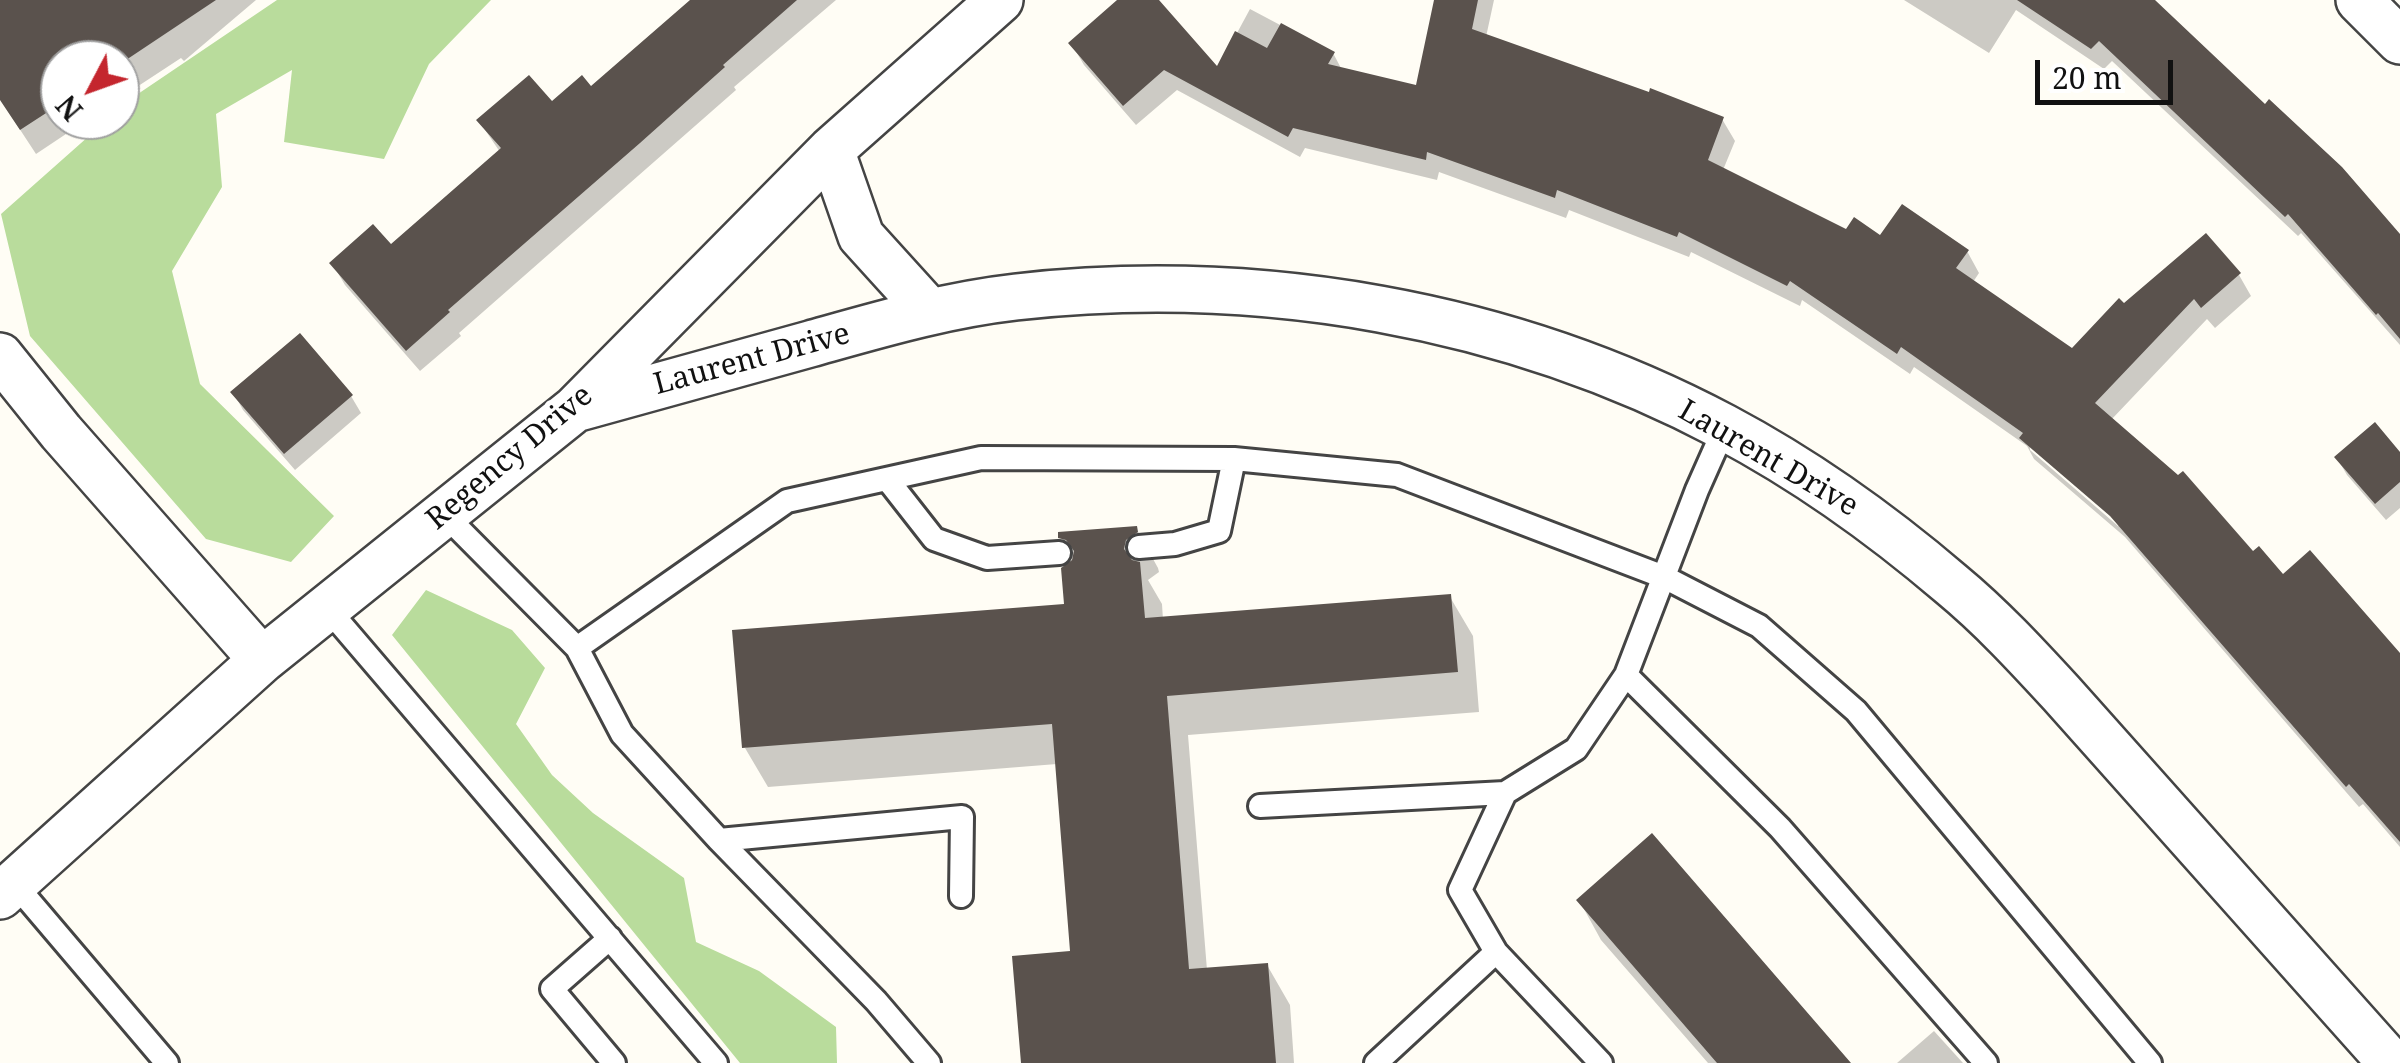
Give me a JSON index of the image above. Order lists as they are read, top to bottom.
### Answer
{
  "streets": {
    "street": ["Laurent Drive", "Regency Drive"]
  },
  "crossings": [
    ["Laurent Drive", "Regency Drive"]
  ],
  "scale_bar": "20 m",
  "north": "bottom left"
}
